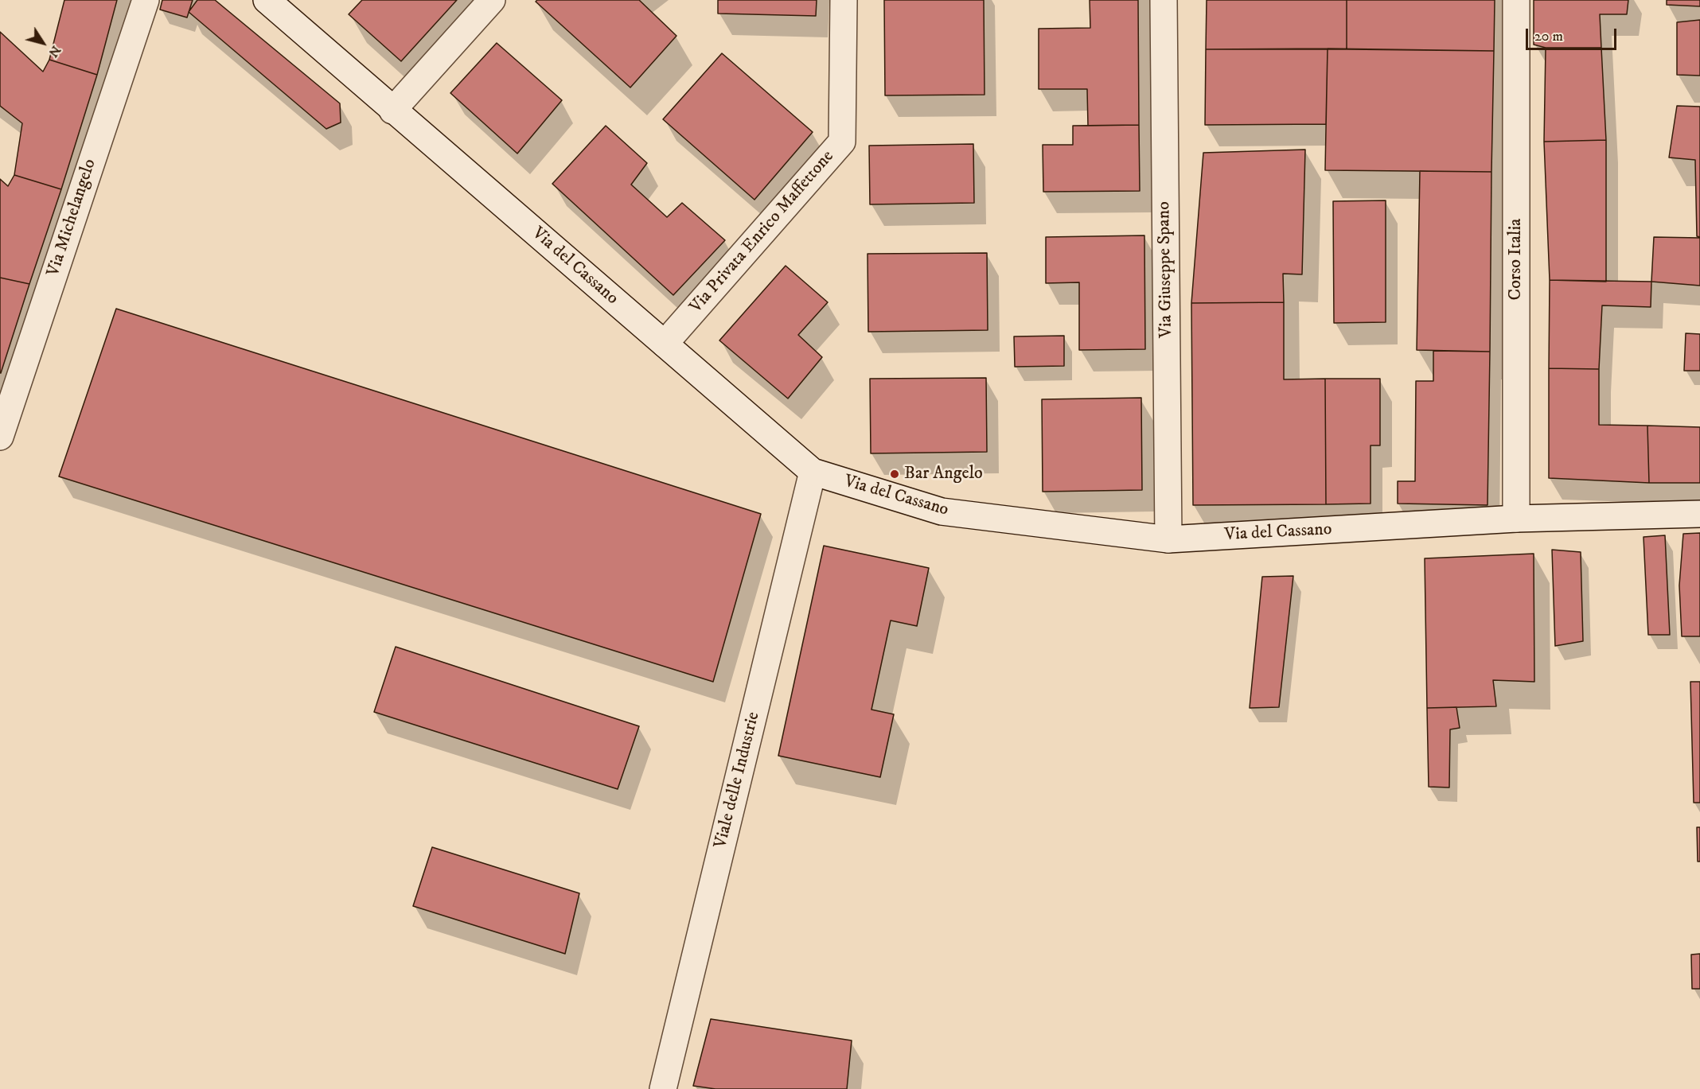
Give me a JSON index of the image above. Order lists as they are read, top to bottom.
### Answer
{
  "streets": {
    "street": [
      "Via Michelangelo",
      "Via Privata Enrico Maffettone",
      "Corso Italia",
      "Via del Cassano",
      "Via Giuseppe Spano",
      "Viale delle Industrie"
    ]
  },
  "crossings": [
    ["Via Privata Enrico Maffettone", "Via del Cassano"],
    ["Corso Italia", "Via del Cassano"],
    ["Via del Cassano", "Via Giuseppe Spano"],
    ["Via del Cassano", "Viale delle Industrie"]
  ],
  "places": ["Bar Angelo"],
  "scale_bar": "20 m",
  "north": "bottom right"
}
